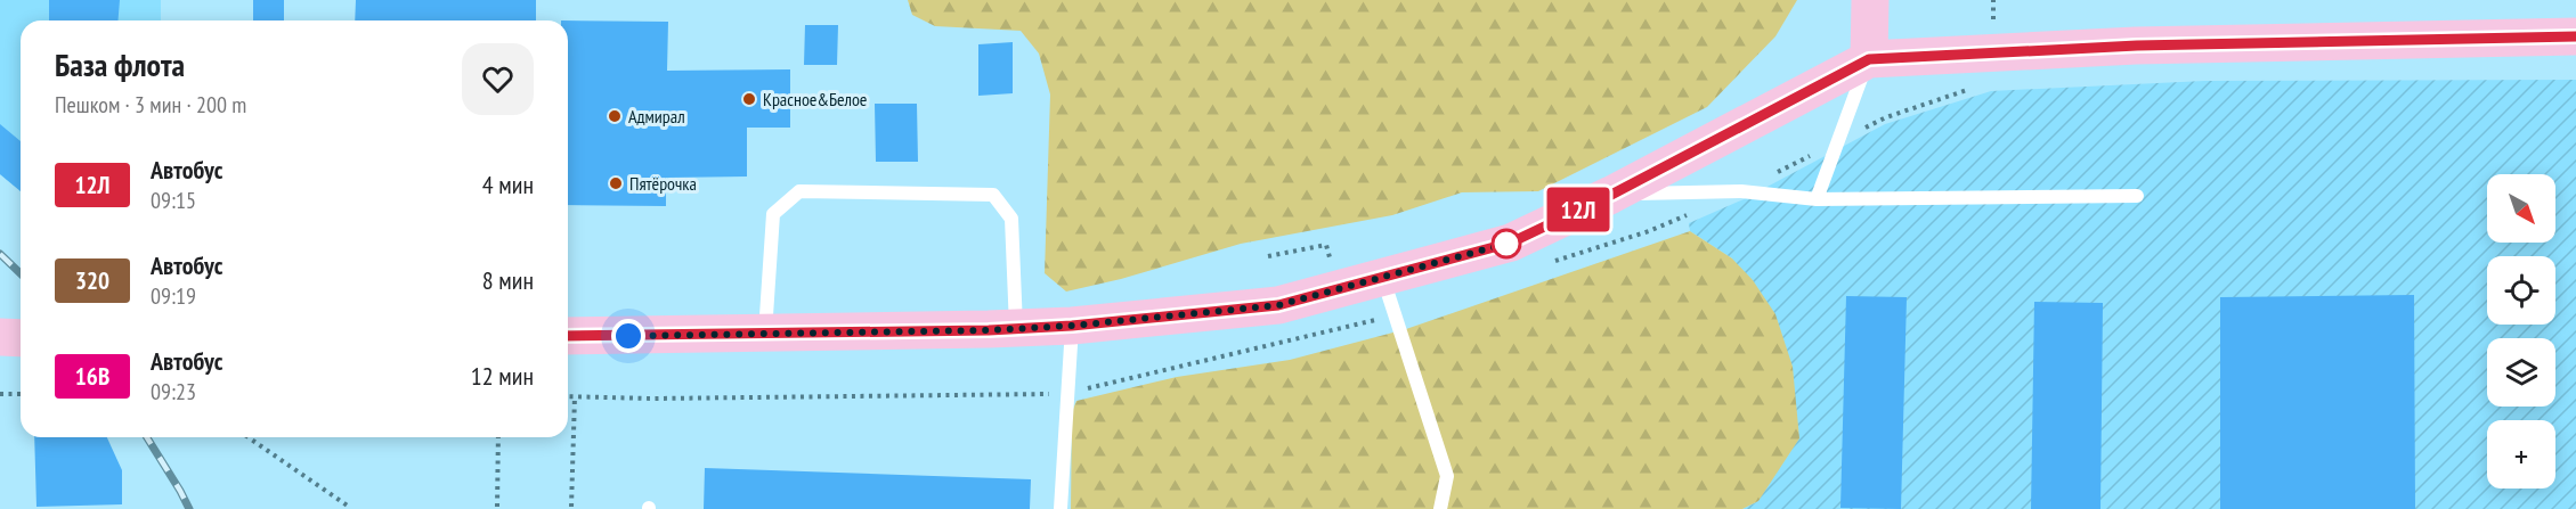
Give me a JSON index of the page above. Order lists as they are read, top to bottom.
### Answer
{
  "places": ["Красное&Белое", "Адмирал", "Пятёрочка"],
  "lines": ["bus line 12Л"],
  "north": "bottom right",
  "page": {
    "on_map": "12Л",
    "heading": ["База флота", "Пешком · 3 мин · 200 m"],
    "list": [
      {
        "mark": "12Л",
        "name": "Автобус",
        "note": "09:15",
        "value": "4 мин"
      },
      {
        "mark": "320",
        "name": "Автобус",
        "note": "09:19",
        "value": "8 мин"
      },
      {
        "mark": "16В",
        "name": "Автобус",
        "note": "09:23",
        "value": "12 мин"
      }
    ],
    "map_buttons": "+"
  }
}
